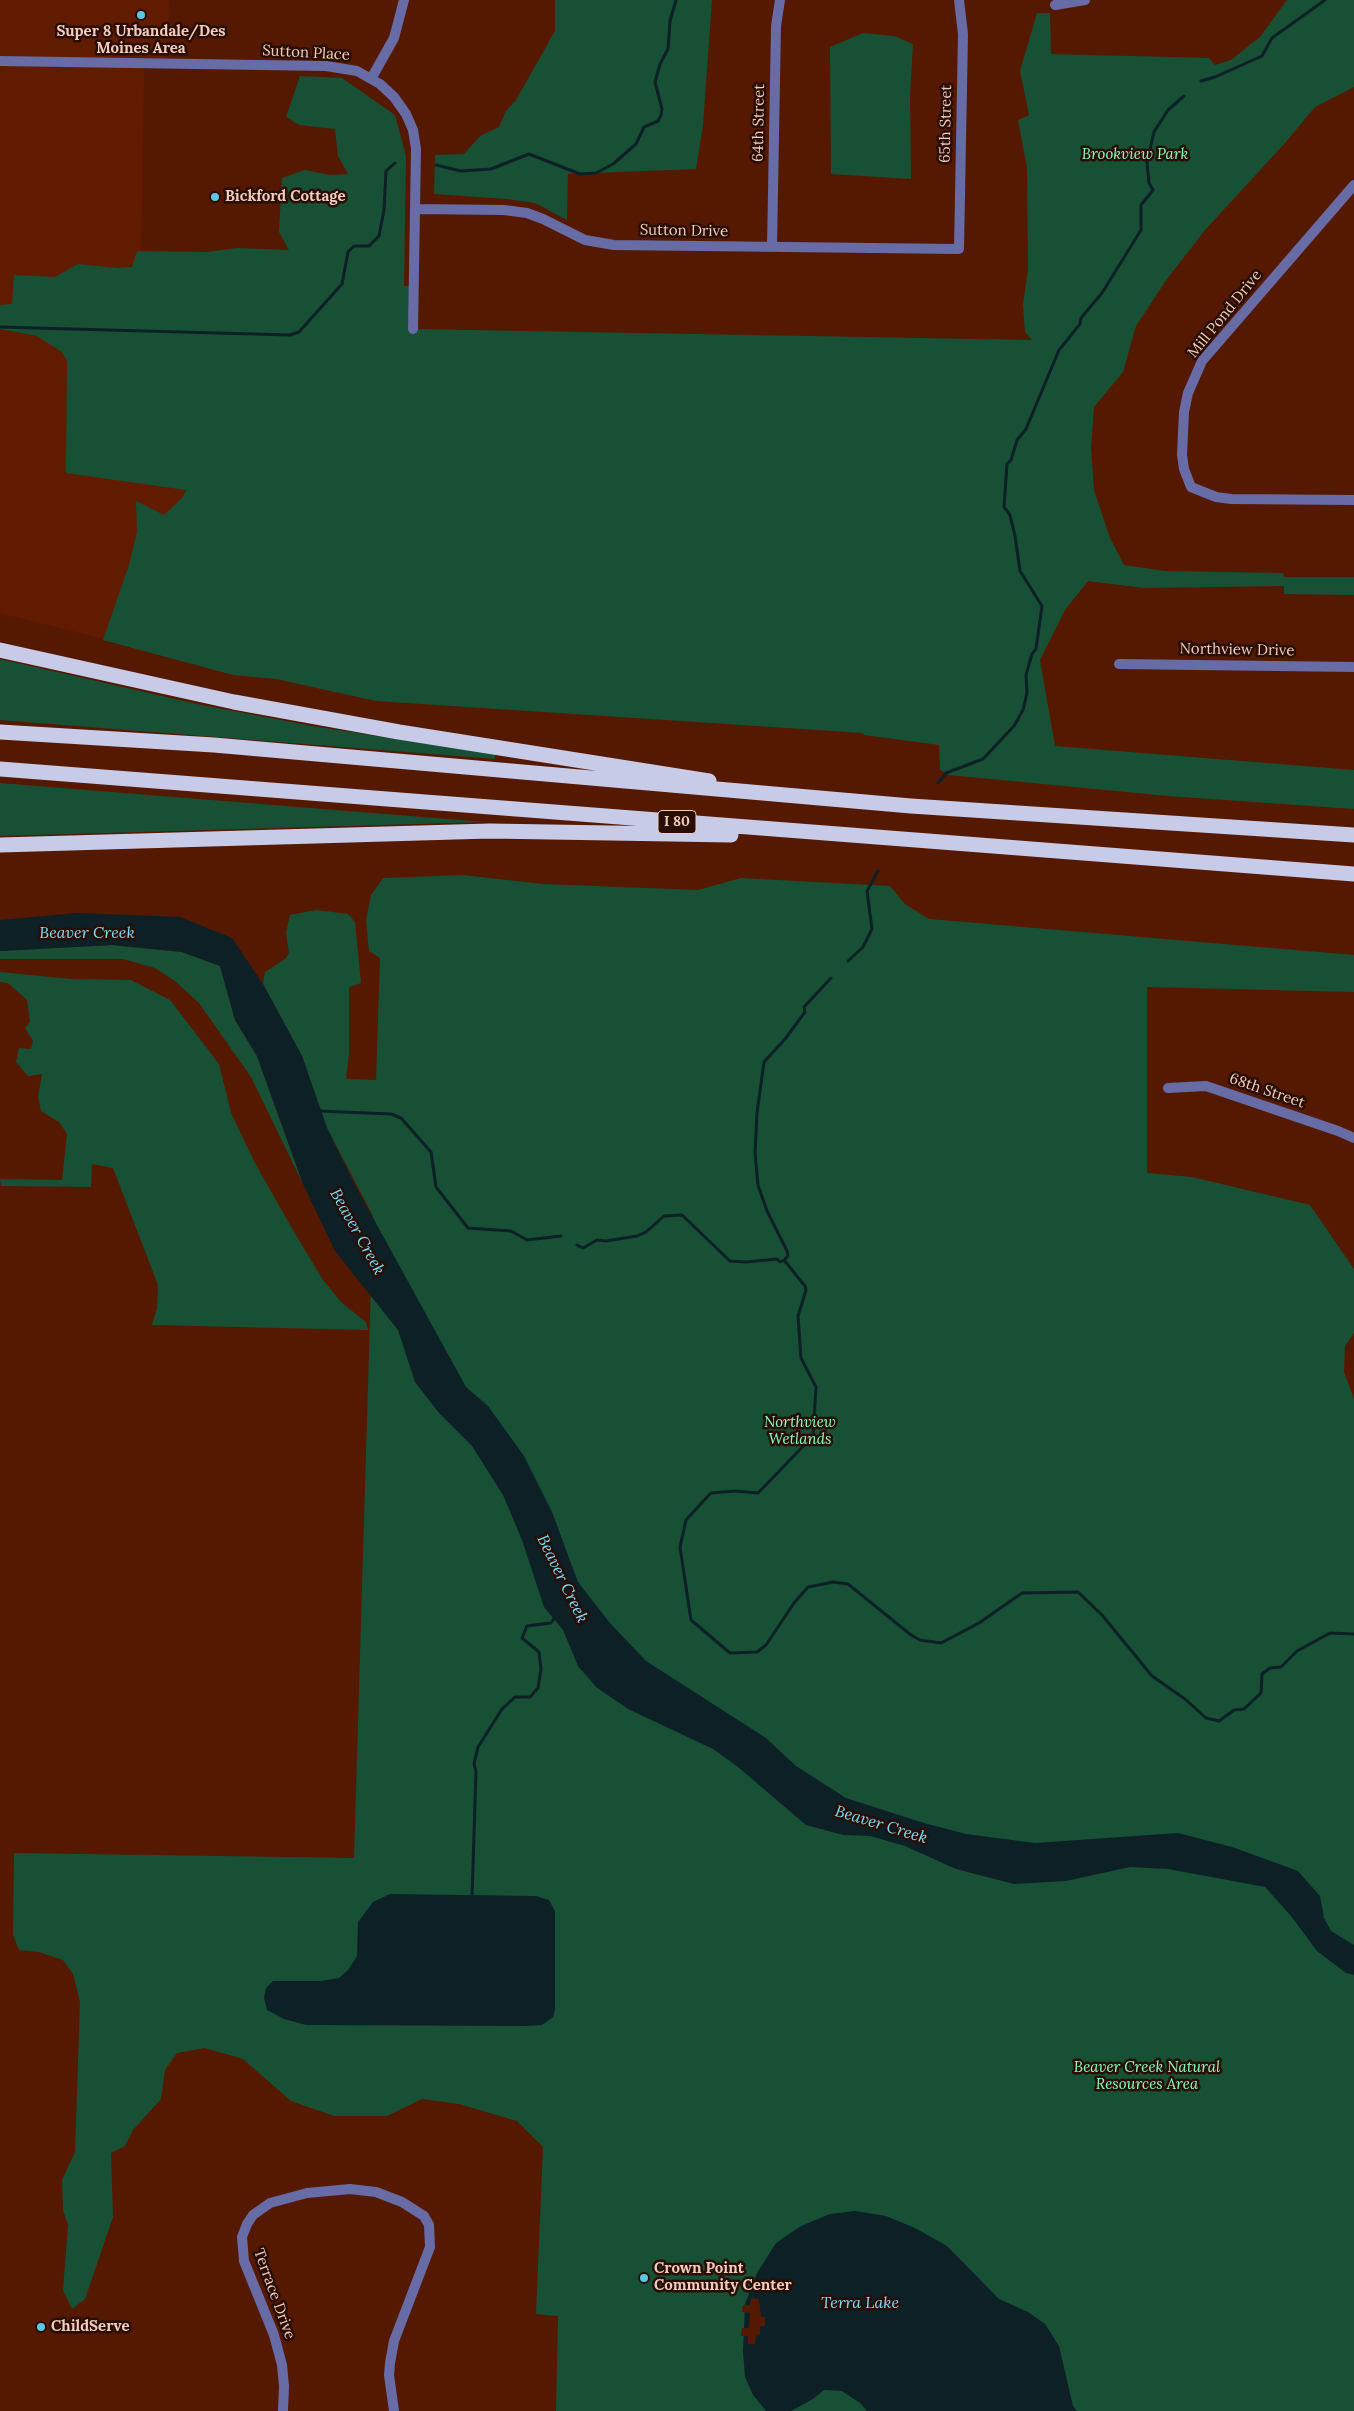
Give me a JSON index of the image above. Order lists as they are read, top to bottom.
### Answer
{
  "streets": {
    "highway": ["I 80"],
    "street": [
      "Sutton Place",
      "64th Street",
      "65th Street",
      "Sutton Drive",
      "Mill Pond Drive",
      "Northview Drive",
      "68th Street",
      "Terrace Drive"
    ]
  },
  "crossings": [
    ["Sutton Place", "Sutton Drive"],
    ["64th Street", "Sutton Drive"],
    ["65th Street", "Sutton Drive"]
  ],
  "water": ["Beaver Creek", "Terra Lake"],
  "parks": ["Brookview Park", "Northview Wetlands", "Beaver Creek Natural Resources Area"],
  "places": [
    "Super 8 Urbandale/Des Moines Area",
    "Bickford Cottage",
    "Crown Point Community Center",
    "ChildServe"
  ]
}
